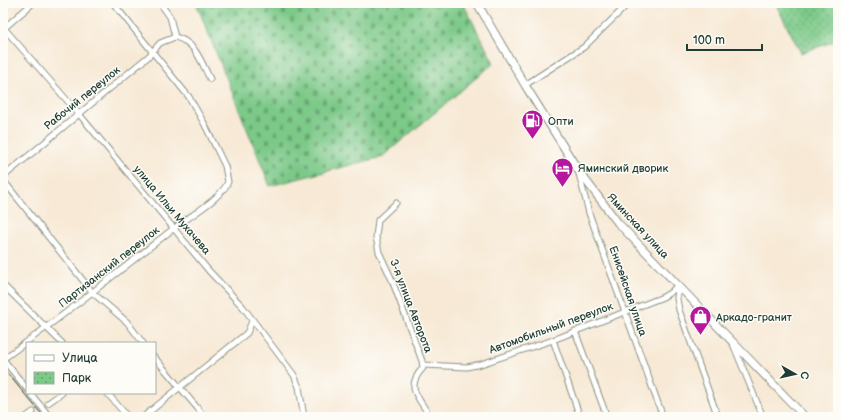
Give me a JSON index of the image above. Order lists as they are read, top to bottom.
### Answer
{
  "streets": {
    "main road": ["Яминская улица"],
    "street": [
      "Рабочий переулок",
      "улица Ильи Мухачева",
      "Партизанский переулок",
      "Енисейская улица",
      "3-я улица Авторота",
      "Автомобильный переулок"
    ]
  },
  "crossings": [
    ["Рабочий переулок", "улица Ильи Мухачева"],
    ["Рабочий переулок", "Партизанский переулок"],
    ["улица Ильи Мухачева", "Партизанский переулок"],
    ["Яминская улица", "Енисейская улица"],
    ["Яминская улица", "Автомобильный переулок"],
    ["Енисейская улица", "Автомобильный переулок"],
    ["3-я улица Авторота", "Автомобильный переулок"]
  ],
  "places": {
    "fuel station": ["Опти"],
    "hotel": ["Яминский дворик"],
    "shop": ["Аркадо-гранит"]
  },
  "legend": ["Улица", "Парк"],
  "scale_bar": "100 m",
  "north": "right"
}
